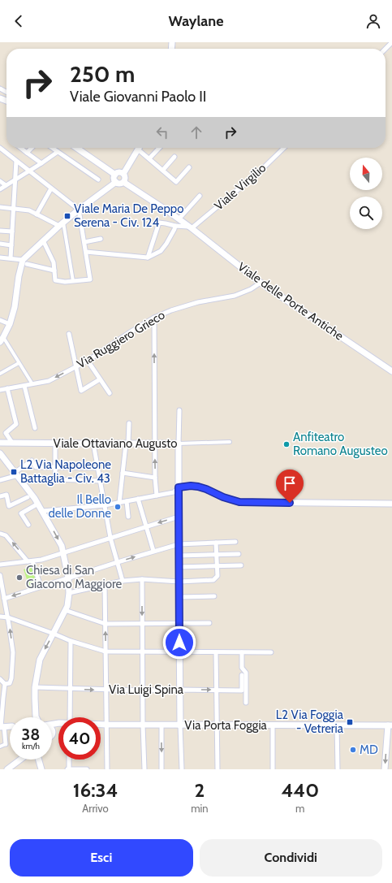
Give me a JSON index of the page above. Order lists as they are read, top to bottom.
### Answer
{
  "streets": {
    "main road": ["Viale delle Porte Antiche", "Viale Ottaviano Augusto", "Via Porta Foggia"],
    "street": ["Viale Virgilio", "Via Ruggiero Grieco", "Via Luigi Spina"]
  },
  "crossings": [
    ["Viale Virgilio", "Viale delle Porte Antiche"],
    ["Viale delle Porte Antiche", "Via Ruggiero Grieco"]
  ],
  "places": {
    "transit": ["Viale Maria De Peppo Serena - Civ. 124", "L2 Via Napoleone Battaglia - Civ. 43", "L2 Via Foggia - Vetreria"],
    "other": [
      "Anfiteatro Romano Augusteo",
      "Il Bello delle Donne",
      "Chiesa di San Giacomo Maggiore",
      "MD"
    ]
  },
  "north": "top",
  "page": {
    "header": "Waylane",
    "turn": ["250 m", "Viale Giovanni Paolo II"],
    "speed": "38 km/h",
    "limit": "40",
    "eta": [
      "16:34",
      "Arrivo",
      "2",
      "min",
      "440",
      "m"
    ],
    "buttons": ["Esci", "Condividi"]
  }
}
